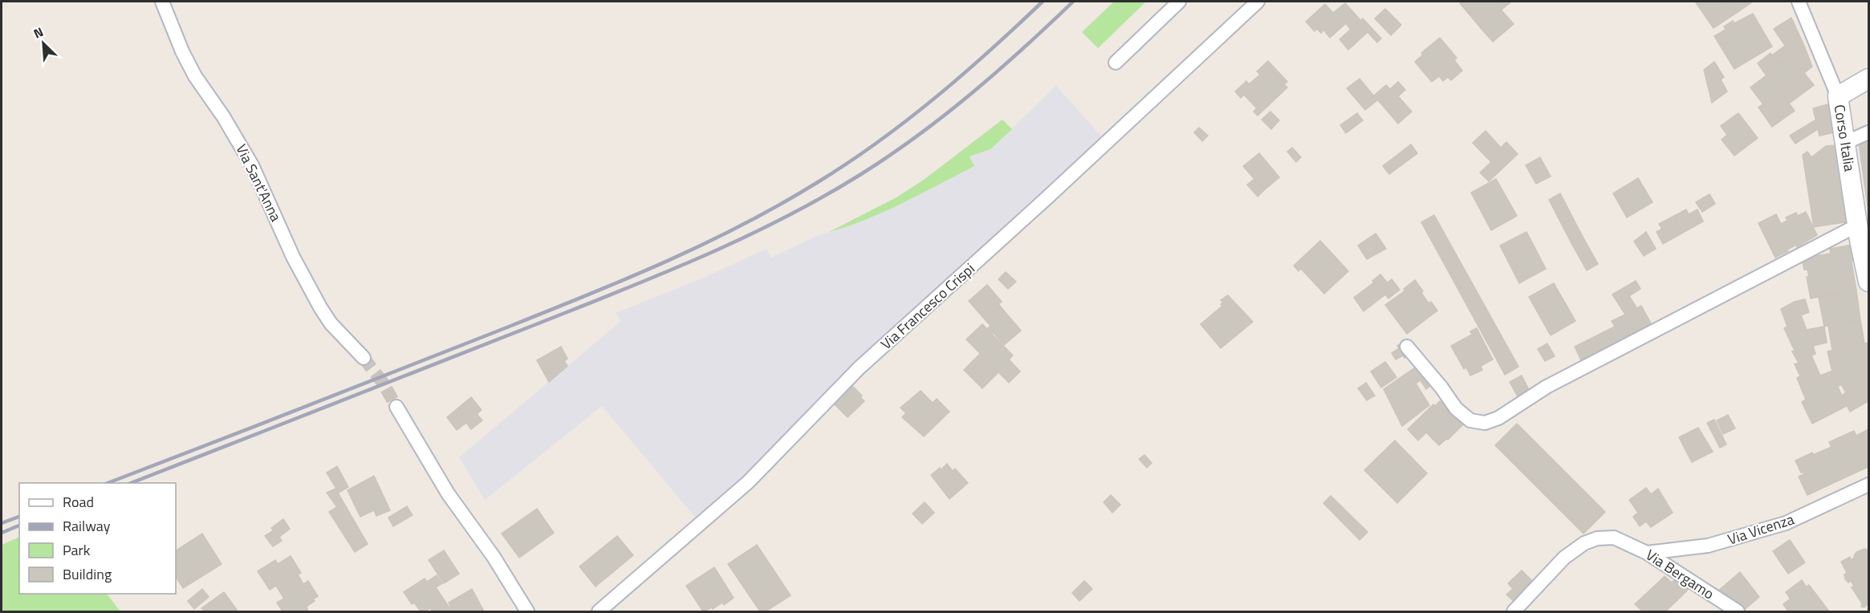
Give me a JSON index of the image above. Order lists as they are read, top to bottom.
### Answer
{
  "streets": {
    "street": [
      "Corso Italia",
      "Via Sant'Anna",
      "Via Francesco Crispi",
      "Via Vicenza",
      "Via Bergamo"
    ]
  },
  "crossings": [
    ["Via Vicenza", "Via Bergamo"]
  ],
  "legend": [
    "Road",
    "Railway",
    "Park",
    "Building"
  ],
  "north": "top left"
}
